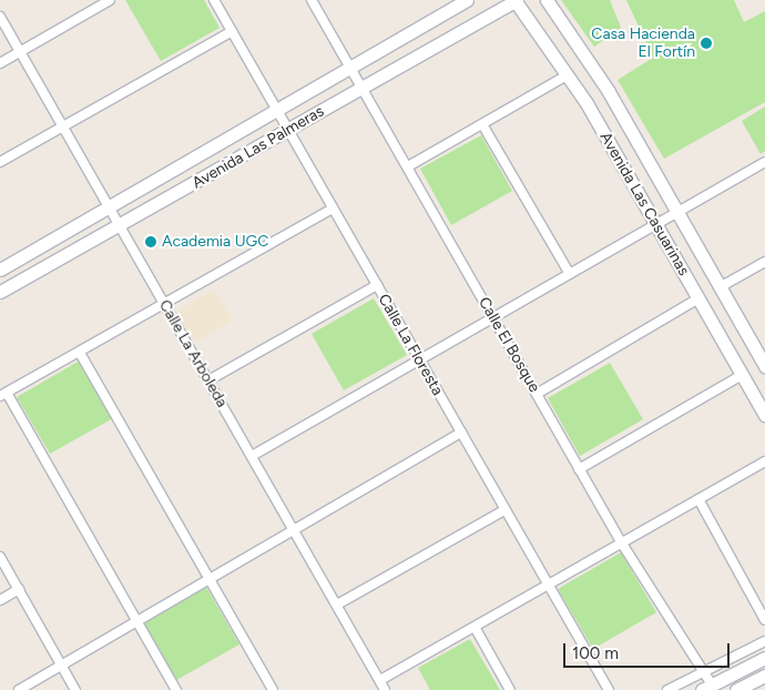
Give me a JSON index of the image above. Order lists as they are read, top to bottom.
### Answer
{
  "streets": {
    "street": [
      "Avenida Las Palmeras",
      "Avenida Las Casuarinas",
      "Calle La Floresta",
      "Calle El Bosque",
      "Calle La Arboleda"
    ]
  },
  "crossings": [
    ["Avenida Las Palmeras", "Avenida Las Casuarinas"],
    ["Avenida Las Palmeras", "Calle La Floresta"],
    ["Avenida Las Palmeras", "Calle El Bosque"],
    ["Avenida Las Palmeras", "Calle La Arboleda"]
  ],
  "places": ["Casa Hacienda El Fortín", "Academia UGC"],
  "scale_bar": "100 m"
}
